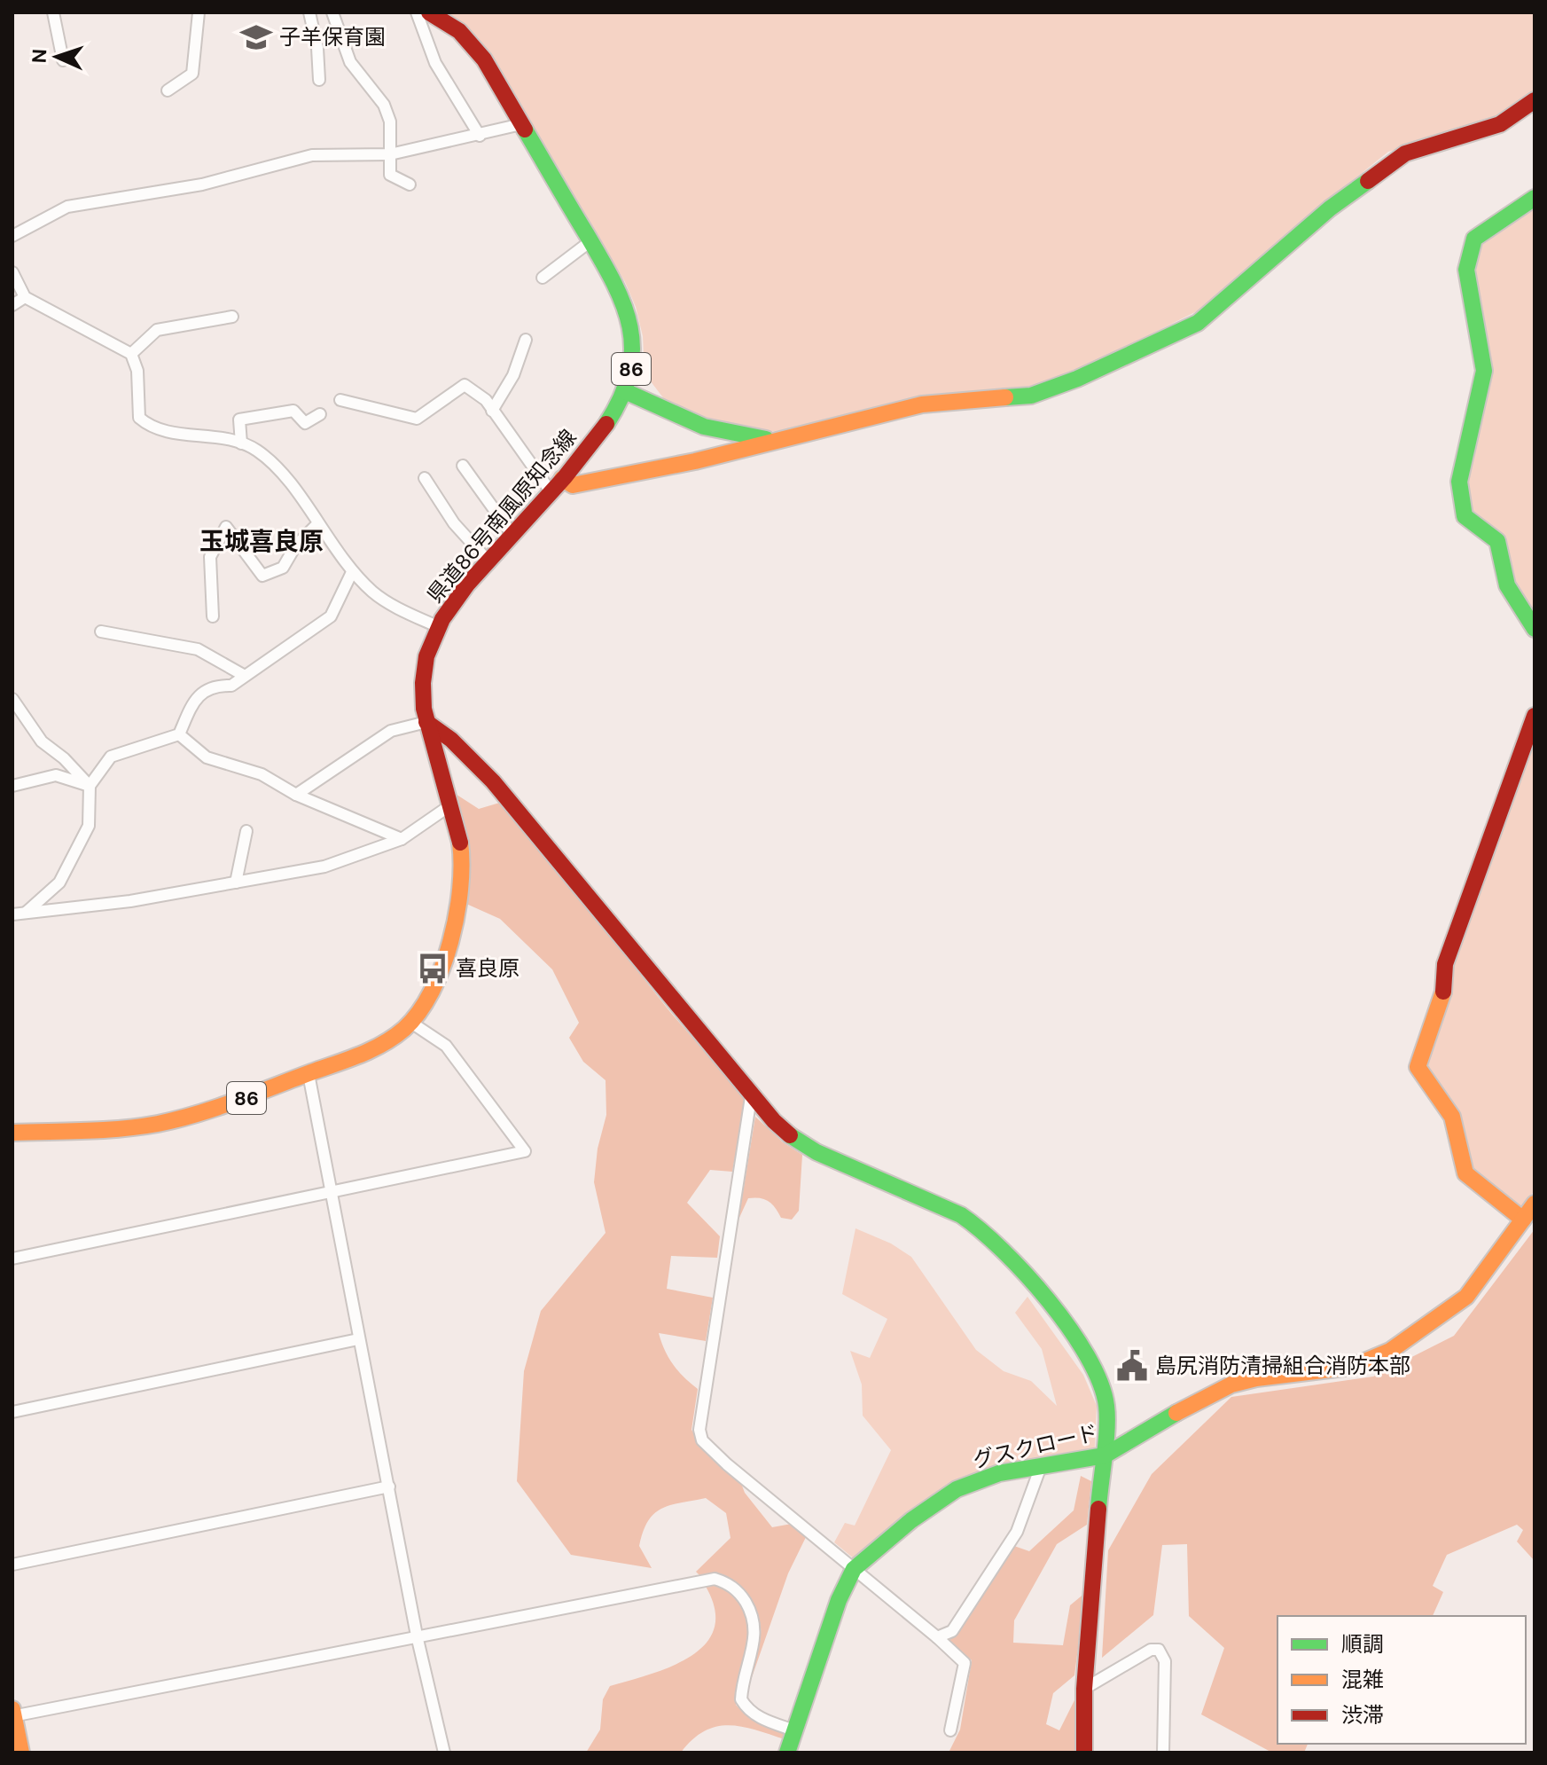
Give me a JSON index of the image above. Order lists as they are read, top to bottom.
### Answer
{
  "streets": {
    "street": ["86", "県道86号南風原知念線", "グスクロード"]
  },
  "districts": ["玉城喜良原"],
  "places": {
    "school or university": ["子羊保育園"],
    "bus stop": ["喜良原"],
    "public building": ["島尻消防清掃組合消防本部"]
  },
  "legend": ["順調", "混雑", "渋滞"],
  "north": "left"
}
